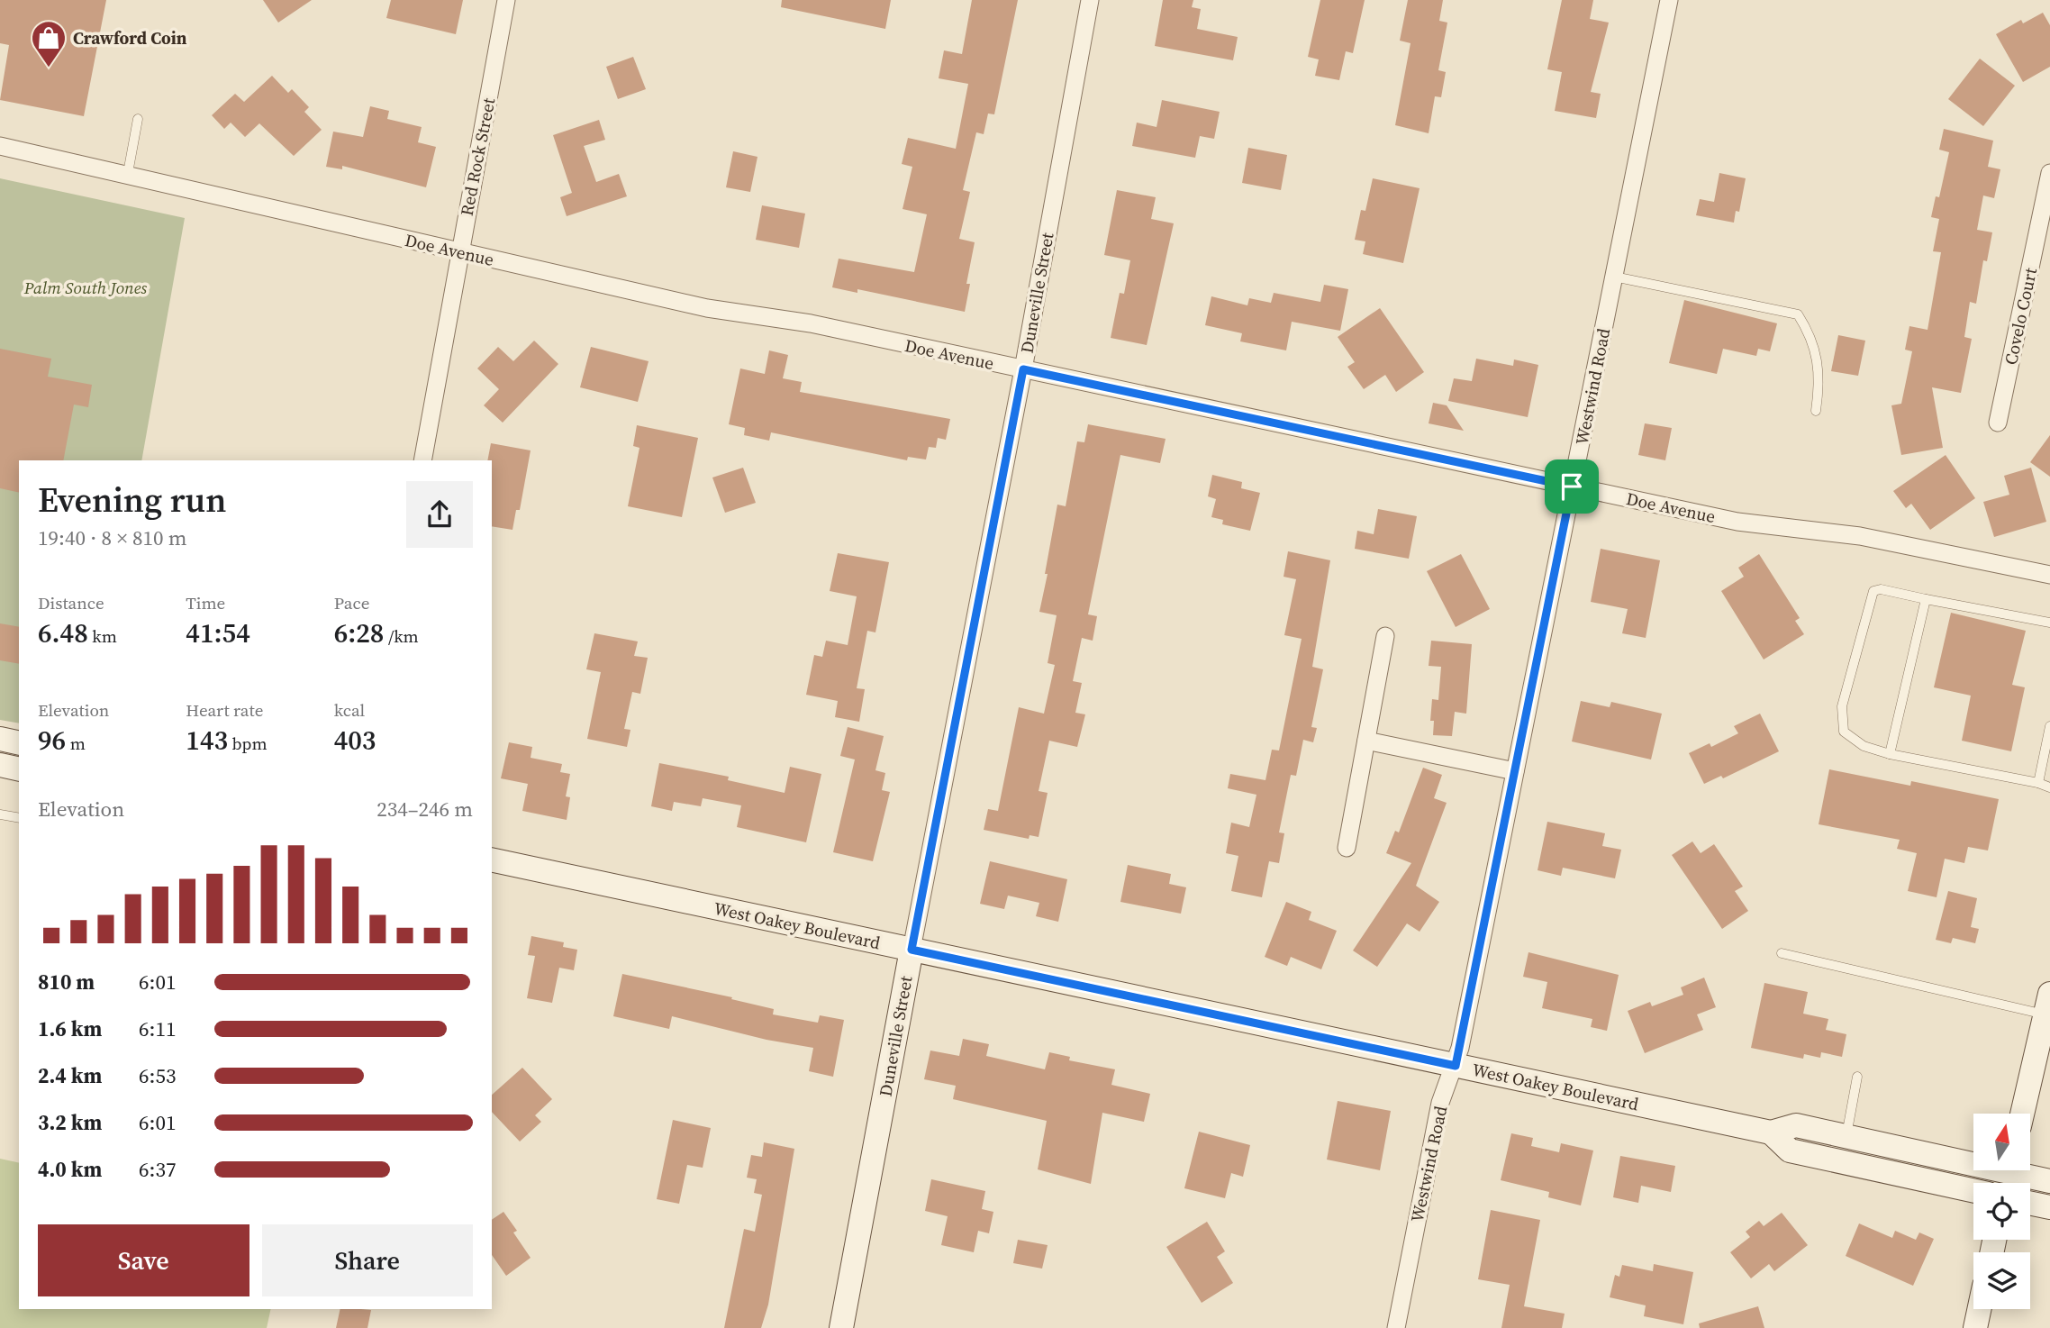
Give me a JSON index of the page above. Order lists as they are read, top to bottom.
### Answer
{
  "streets": {
    "main road": ["Duneville Street", "West Oakey Boulevard"],
    "street": [
      "Red Rock Street",
      "Doe Avenue",
      "Covelo Court",
      "Westwind Road"
    ]
  },
  "crossings": [
    ["Red Rock Street", "Doe Avenue"],
    ["Doe Avenue", "Duneville Street"],
    ["Doe Avenue", "Westwind Road"],
    ["Duneville Street", "West Oakey Boulevard"],
    ["Westwind Road", "West Oakey Boulevard"]
  ],
  "parks": ["Palm South Jones"],
  "places": {
    "shop": ["Crawford Coin"]
  },
  "north": "top",
  "page": {
    "heading": ["Evening run", "19:40 · 8 × 810 m"],
    "stats": [
      ["Distance", "6.48 km"],
      ["Time", "41:54"],
      ["Pace", "6:28 /km"],
      ["Elevation", "96 m"],
      ["Heart rate", "143 bpm"],
      ["kcal", "403"]
    ],
    "chart": ["Elevation", "234–246 m"],
    "list": [
      {
        "name": "810 m",
        "note": "6:01"
      },
      {
        "name": "1.6 km",
        "note": "6:11"
      },
      {
        "name": "2.4 km",
        "note": "6:53"
      },
      {
        "name": "3.2 km",
        "note": "6:01"
      },
      {
        "name": "4.0 km",
        "note": "6:37"
      }
    ],
    "buttons": ["Save", "Share"]
  }
}
